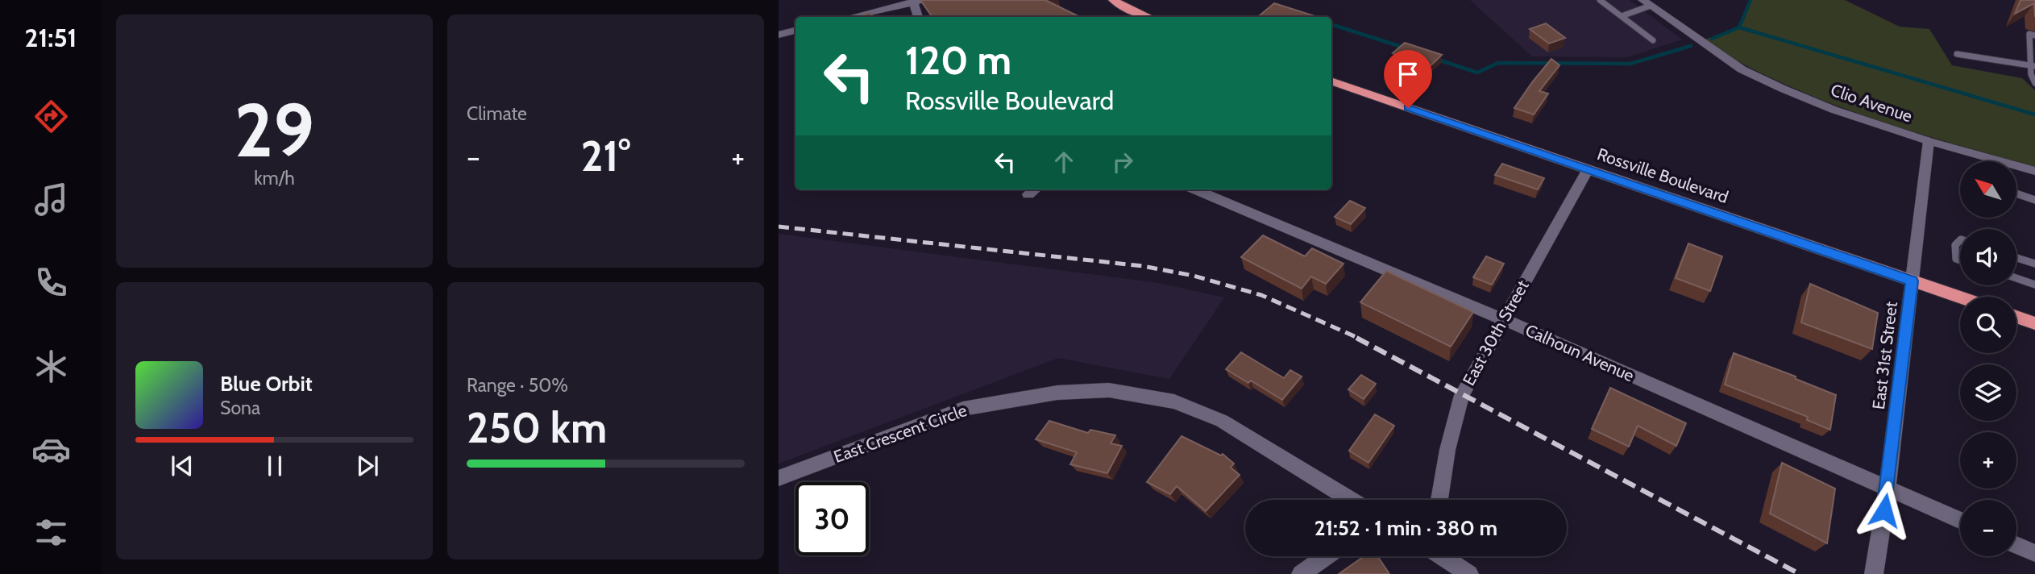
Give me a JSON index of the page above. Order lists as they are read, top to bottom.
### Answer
{
  "streets": {
    "highway": ["Rossville Boulevard"],
    "street": [
      "Clio Avenue",
      "East 30th Street",
      "Calhoun Avenue",
      "East 31st Street",
      "East Crescent Circle"
    ]
  },
  "crossings": [
    ["Clio Avenue", "East 31st Street"],
    ["Rossville Boulevard", "East 30th Street"],
    ["Rossville Boulevard", "East 31st Street"],
    ["East 30th Street", "Calhoun Avenue"],
    ["Calhoun Avenue", "East 31st Street"]
  ],
  "north": "top left",
  "page": {
    "tabs": "21:51",
    "tile": [
      ["29", "km/h"],
      "Climate",
      ["Range · 50%", "250 km"]
    ],
    "turn": ["120 m", "Rossville Boulevard"],
    "heat": ["−", "21°", "+"],
    "map_buttons": ["+", "−"],
    "song": ["Blue Orbit", "Sona"],
    "limit": "30",
    "trip": "21:52 · 1 min · 380 m"
  }
}
